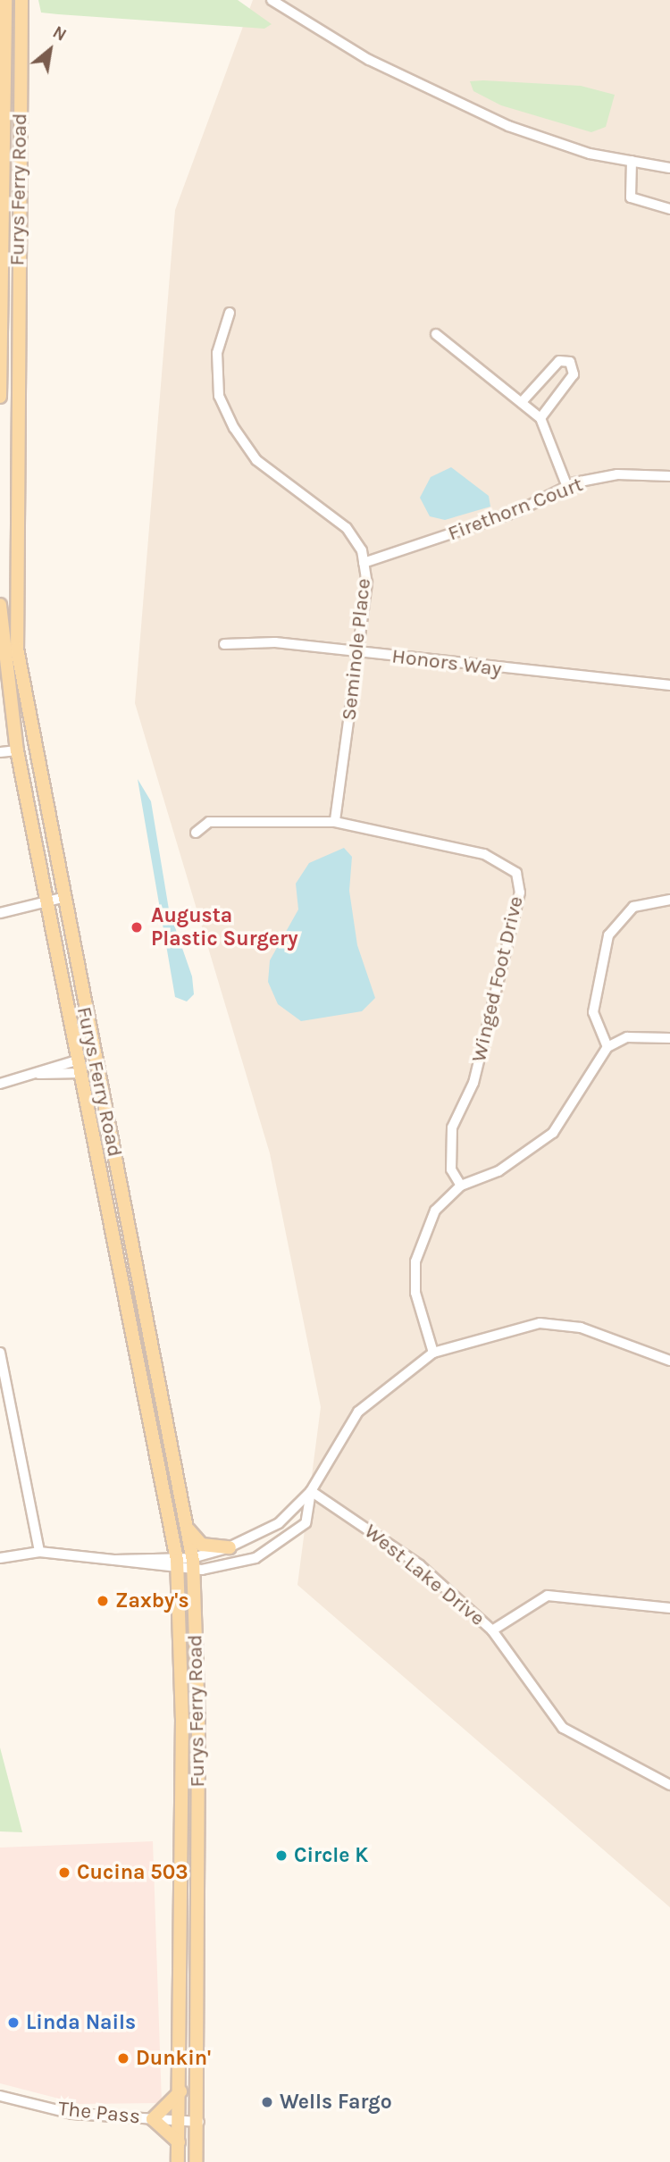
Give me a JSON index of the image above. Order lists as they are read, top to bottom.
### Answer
{
  "streets": {
    "main road": ["Furys Ferry Road"],
    "street": [
      "Firethorn Court",
      "Seminole Place",
      "Honors Way",
      "Winged Foot Drive",
      "West Lake Drive",
      "The Pass"
    ]
  },
  "crossings": [
    ["Furys Ferry Road", "The Pass"],
    ["Firethorn Court", "Seminole Place"],
    ["Seminole Place", "Honors Way"],
    ["Seminole Place", "Winged Foot Drive"]
  ],
  "places": [
    "Augusta Plastic Surgery",
    "Zaxby's",
    "Circle K",
    "Cucina 503",
    "Linda Nails",
    "Dunkin'",
    "Wells Fargo"
  ],
  "north": "top right"
}
